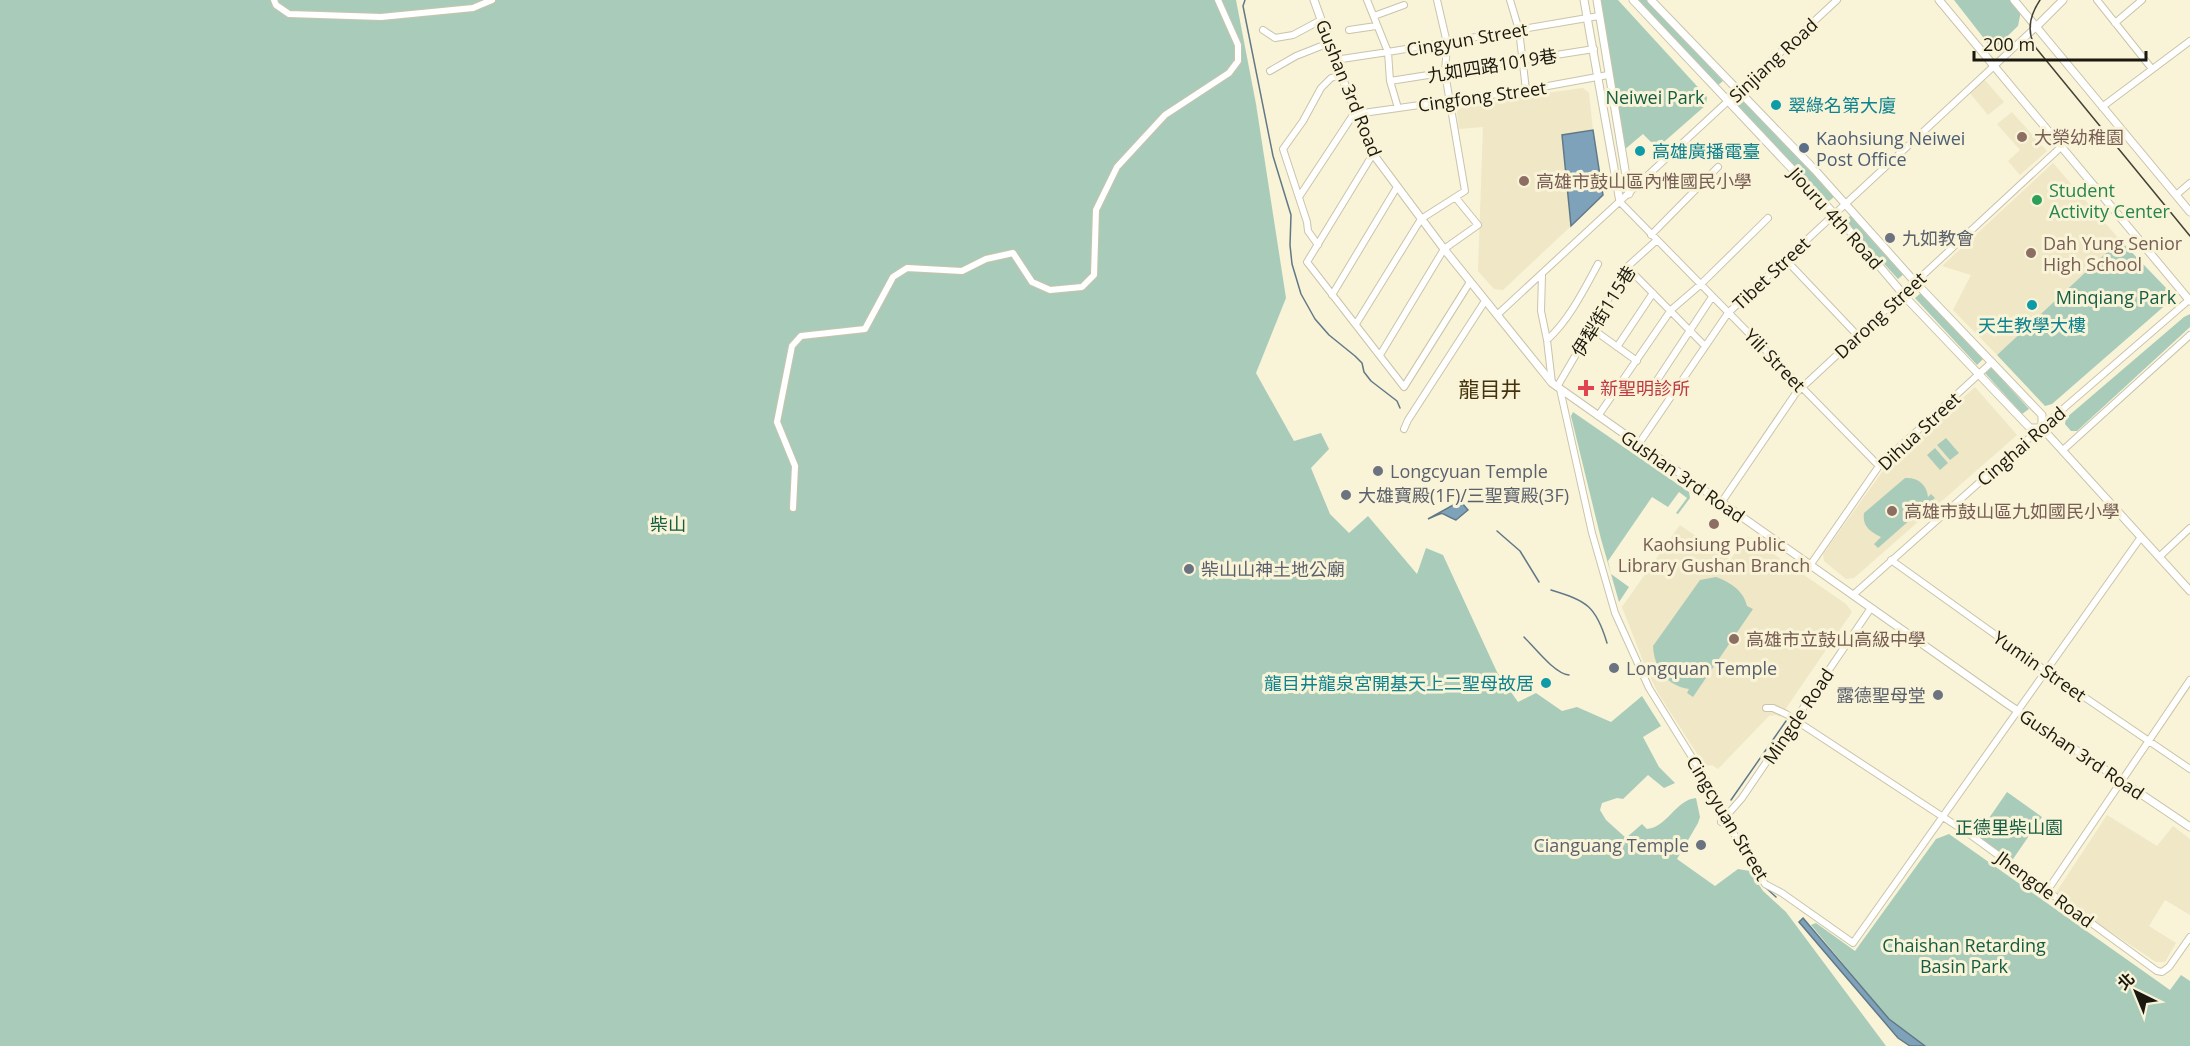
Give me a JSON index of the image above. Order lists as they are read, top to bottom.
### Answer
{
  "streets": {
    "street": [
      "Cingyun Street",
      "Sinjiang Road",
      "九如四路1019巷",
      "Gushan 3rd Road",
      "Cingfong Street",
      "Jiouru 4th Road",
      "Tibet Street",
      "伊犁街115巷",
      "Darong Street",
      "Yili Street",
      "Dihua Street",
      "Cinghai Road",
      "Yumin Street",
      "Mingde Road",
      "Cingcyuan Street",
      "Jhengde Road"
    ]
  },
  "crossings": [
    ["Cingyun Street", "Gushan 3rd Road"],
    ["Sinjiang Road", "Gushan 3rd Road"],
    ["Sinjiang Road", "Jiouru 4th Road"],
    ["Sinjiang Road", "Yili Street"],
    ["Sinjiang Road", "Cingcyuan Street"],
    ["Gushan 3rd Road", "Cingfong Street"],
    ["Gushan 3rd Road", "Tibet Street"],
    ["Gushan 3rd Road", "伊犁街115巷"],
    ["Gushan 3rd Road", "Darong Street"],
    ["Gushan 3rd Road", "Dihua Street"],
    ["Gushan 3rd Road", "Cinghai Road"],
    ["Gushan 3rd Road", "Mingde Road"],
    ["Gushan 3rd Road", "Cingcyuan Street"],
    ["Jiouru 4th Road", "Tibet Street"],
    ["Jiouru 4th Road", "Darong Street"],
    ["Jiouru 4th Road", "Dihua Street"],
    ["Jiouru 4th Road", "Cinghai Road"],
    ["Jiouru 4th Road", "Cingcyuan Street"],
    ["Tibet Street", "Yili Street"],
    ["伊犁街115巷", "Yili Street"],
    ["伊犁街115巷", "Cingcyuan Street"],
    ["Darong Street", "Yili Street"],
    ["Yili Street", "Dihua Street"],
    ["Cinghai Road", "Yumin Street"],
    ["Yumin Street", "Cingcyuan Street"],
    ["Mingde Road", "Cingcyuan Street"],
    ["Mingde Road", "Jhengde Road"],
    ["Cingcyuan Street", "Jhengde Road"]
  ],
  "districts": ["龍目井"],
  "parks": [
    "Neiwei Park",
    "Minqiang Park",
    "柴山",
    "正德里柴山園",
    "Chaishan Retarding Basin Park"
  ],
  "places": {
    "other": [
      "翠綠名第大廈",
      "大榮幼稚園",
      "Kaohsiung Neiwei Post Office",
      "高雄廣播電臺",
      "高雄市鼓山區內惟國民小學",
      "Student Activity Center",
      "九如教會",
      "Dah Yung Senior High School",
      "天生教學大樓",
      "Longcyuan Temple",
      "大雄寶殿(1F)/三聖寶殿(3F)",
      "高雄市鼓山區九如國民小學",
      "Kaohsiung Public Library Gushan Branch",
      "柴山山神土地公廟",
      "高雄市立鼓山高級中學",
      "Longquan Temple",
      "龍目井龍泉宮開基天上二聖母故居",
      "露德聖母堂",
      "Cianguang Temple"
    ],
    "health": ["新聖明診所"]
  },
  "scale_bar": "200 m",
  "north": "top left"
}
